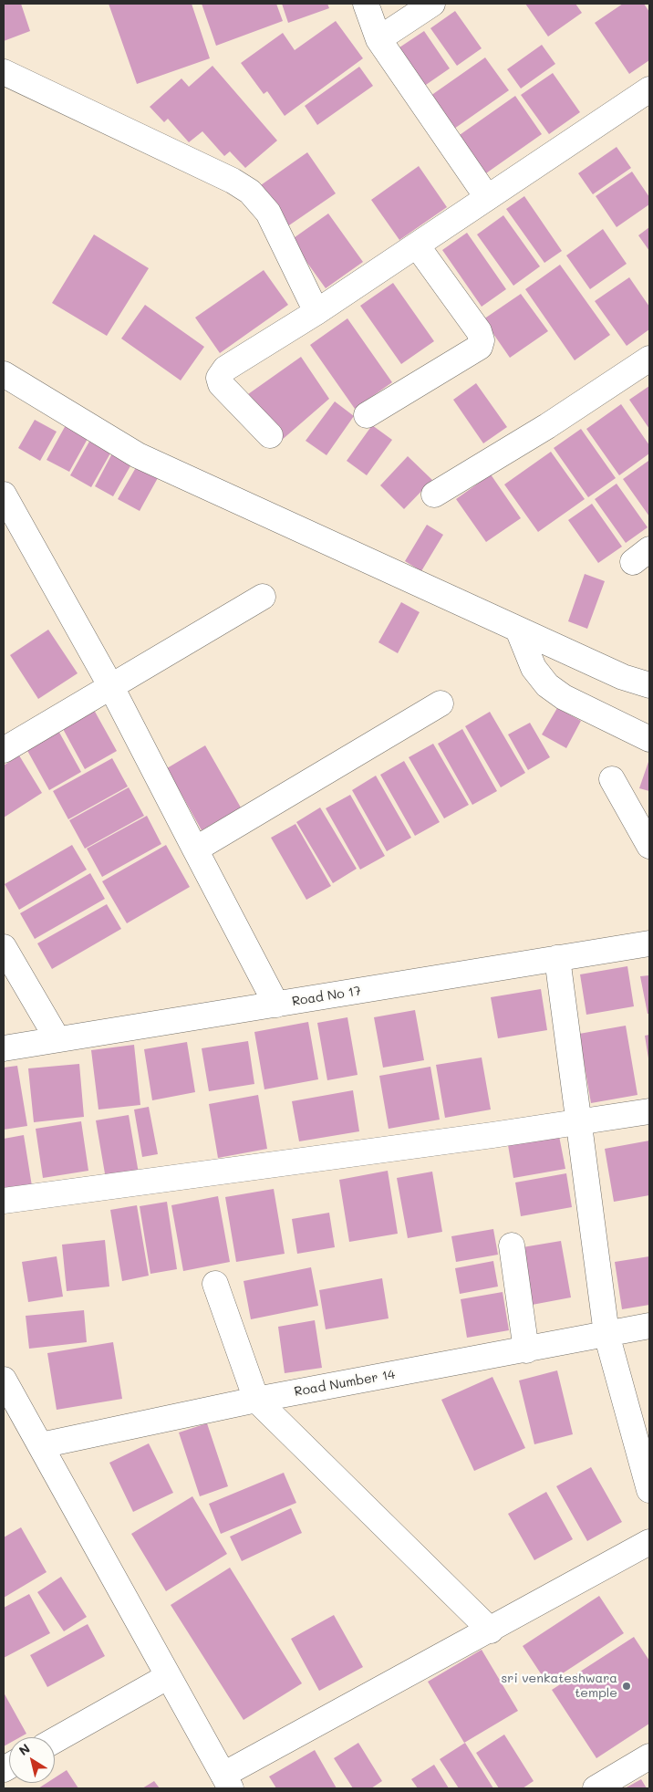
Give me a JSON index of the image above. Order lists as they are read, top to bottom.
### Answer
{
  "streets": {
    "street": ["Road No 17", "Road Number 14"]
  },
  "places": ["sri venkateshwara temple"],
  "north": "top left"
}
